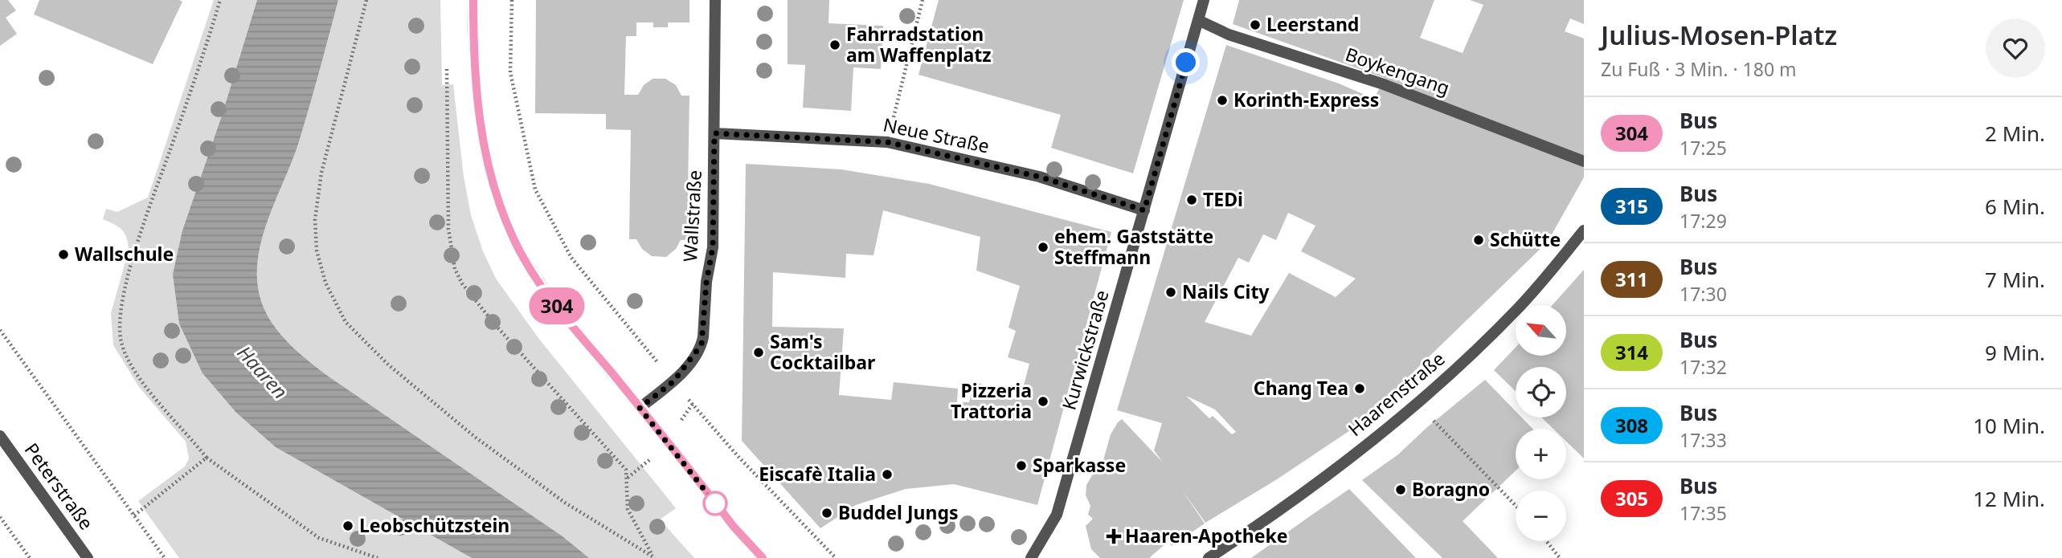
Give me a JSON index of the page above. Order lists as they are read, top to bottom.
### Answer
{
  "streets": {
    "street": [
      "Boykengang",
      "Neue Straße",
      "Wallstraße",
      "Kurwickstraße",
      "Haarenstraße",
      "Peterstraße"
    ]
  },
  "crossings": [
    ["Boykengang", "Kurwickstraße"],
    ["Neue Straße", "Wallstraße"],
    ["Neue Straße", "Kurwickstraße"]
  ],
  "water": ["Haaren"],
  "places": {
    "other": [
      "Leerstand",
      "Fahrradstation am Waffenplatz",
      "Korinth-Express",
      "TEDi",
      "Schütte",
      "ehem. Gaststätte Steffmann",
      "Wallschule",
      "Nails City",
      "Sam's Cocktailbar",
      "Chang Tea",
      "Pizzeria Trattoria",
      "Sparkasse",
      "Eiscafè Italia",
      "Boragno",
      "Buddel Jungs",
      "Leobschützstein"
    ],
    "health": ["Haaren-Apotheke"]
  },
  "lines": ["bus line 304"],
  "north": "top left",
  "page": {
    "on_map": "304",
    "heading": ["Julius-Mosen-Platz", "Zu Fuß · 3 Min. · 180 m"],
    "list": [
      {
        "mark": "304",
        "name": "Bus",
        "note": "17:25",
        "value": "2 Min."
      },
      {
        "mark": "315",
        "name": "Bus",
        "note": "17:29",
        "value": "6 Min."
      },
      {
        "mark": "311",
        "name": "Bus",
        "note": "17:30",
        "value": "7 Min."
      },
      {
        "mark": "314",
        "name": "Bus",
        "note": "17:32",
        "value": "9 Min."
      },
      {
        "mark": "308",
        "name": "Bus",
        "note": "17:33",
        "value": "10 Min."
      },
      {
        "mark": "305",
        "name": "Bus",
        "note": "17:35",
        "value": "12 Min."
      }
    ],
    "map_buttons": ["+", "−"]
  }
}
